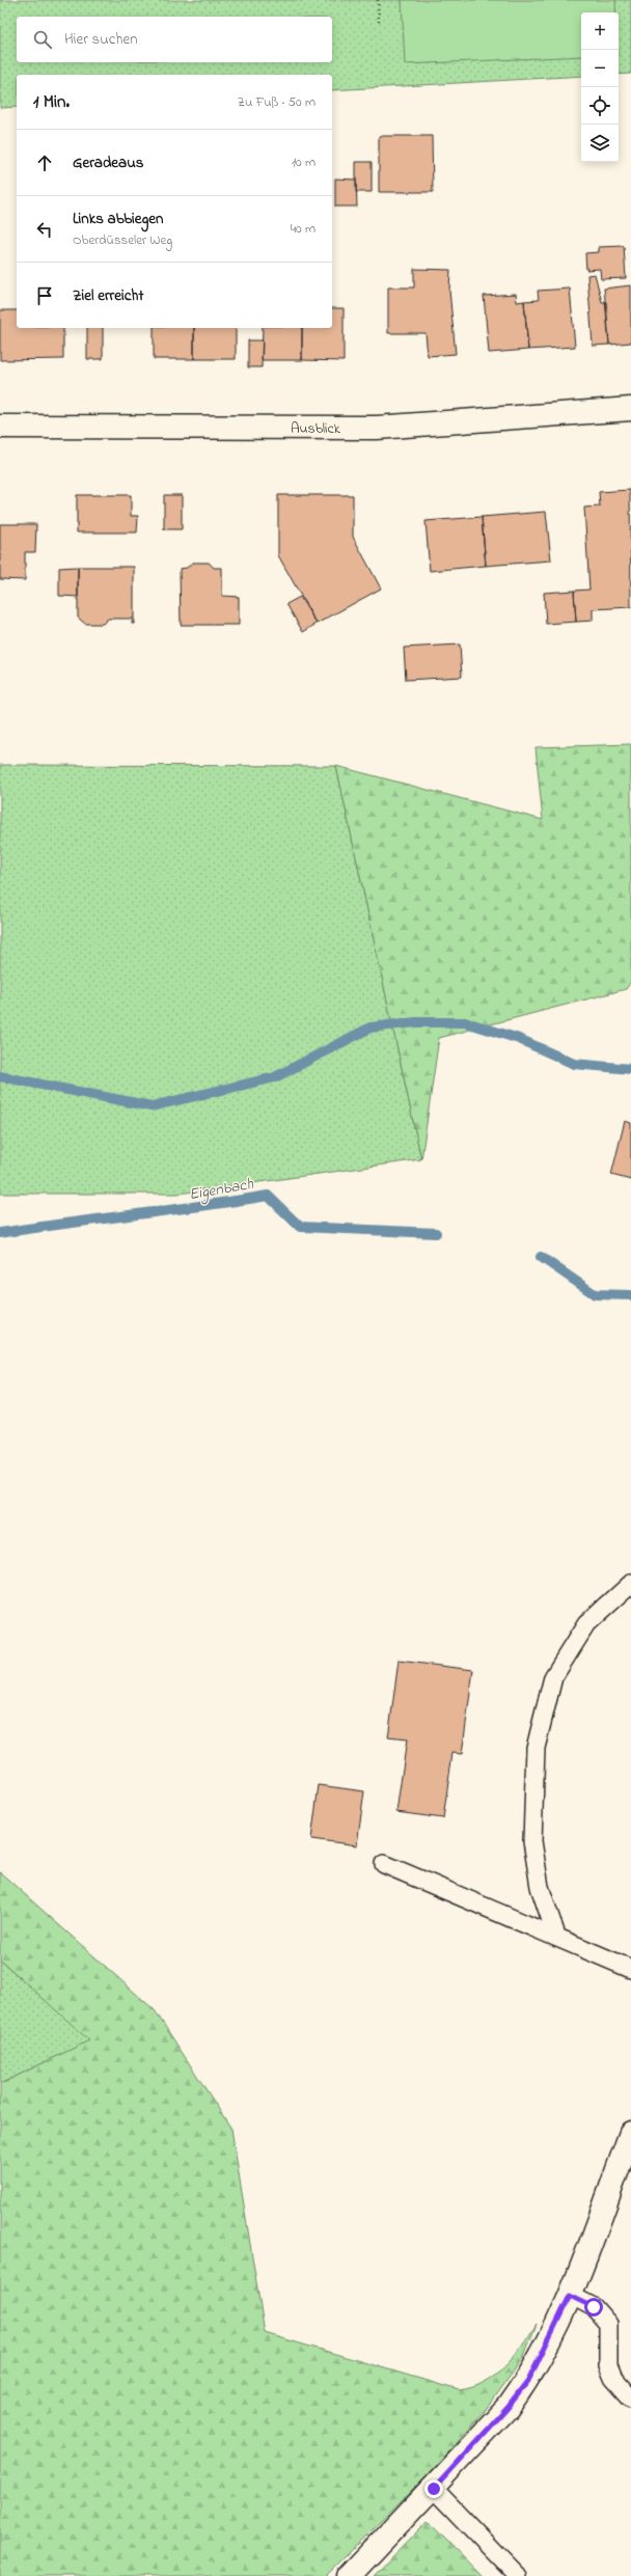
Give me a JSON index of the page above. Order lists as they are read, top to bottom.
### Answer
{
  "streets": {
    "street": ["Ausblick"]
  },
  "water": ["Eigenbach"],
  "page": {
    "map_buttons": ["+", "−"],
    "search": "Hier suchen",
    "heading": ["1 Min.", "Zu Fuß · 50 m"],
    "list": [
      ["Geradeaus", "10 m"],
      ["Links abbiegen", "Oberdüsseler Weg", "40 m"],
      "Ziel erreicht"
    ]
  }
}
